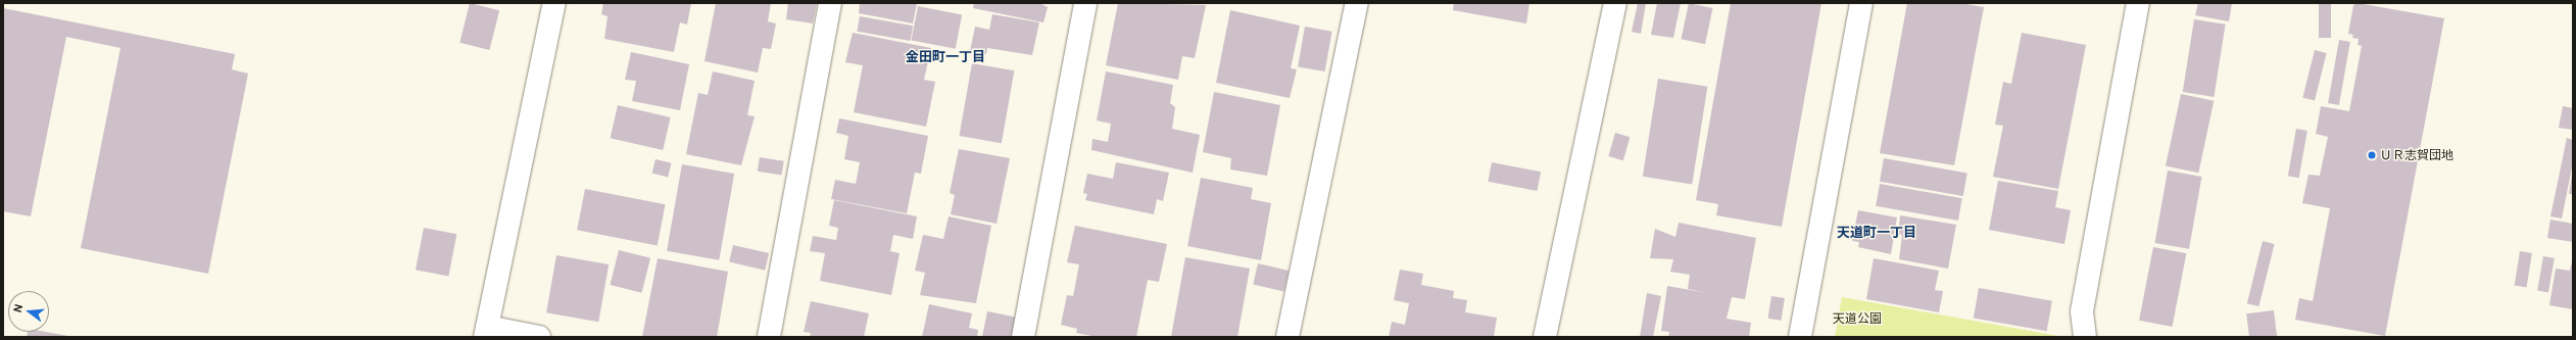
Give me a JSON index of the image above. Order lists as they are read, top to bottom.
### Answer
{
  "districts": ["金田町一丁目", "天道町一丁目"],
  "parks": ["天道公園"],
  "places": ["ＵＲ志賀団地"],
  "north": "left"
}
